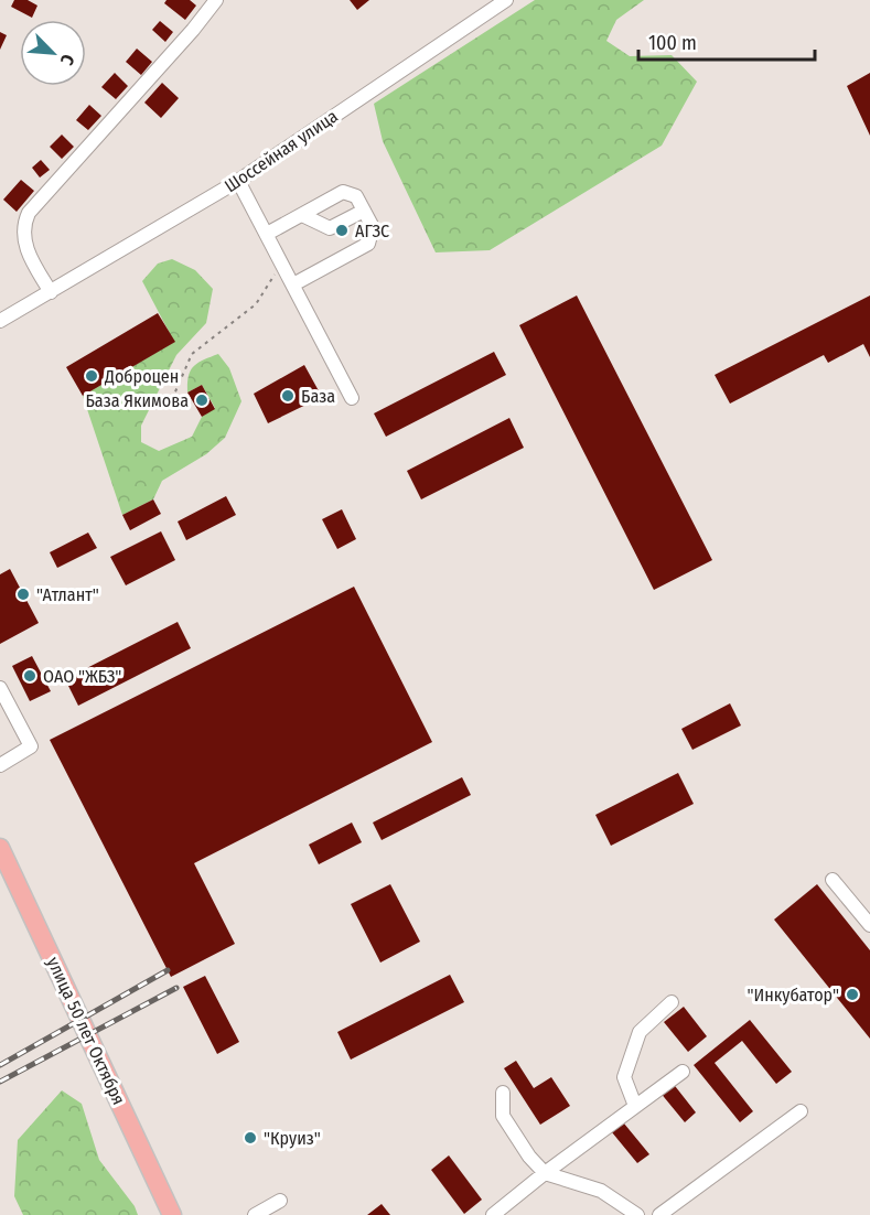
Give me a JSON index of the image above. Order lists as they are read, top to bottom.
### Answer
{
  "streets": {
    "main road": ["улица 50 лет Октября"],
    "street": ["Шоссейная улица"]
  },
  "places": [
    "АГЗС",
    "Доброцен",
    "База",
    "База Якимова",
    "\"Атлант\"",
    "ОАО \"ЖБЗ\"",
    "\"Инкубатор\"",
    "\"Круиз\""
  ],
  "scale_bar": "100 m",
  "north": "bottom right"
}
